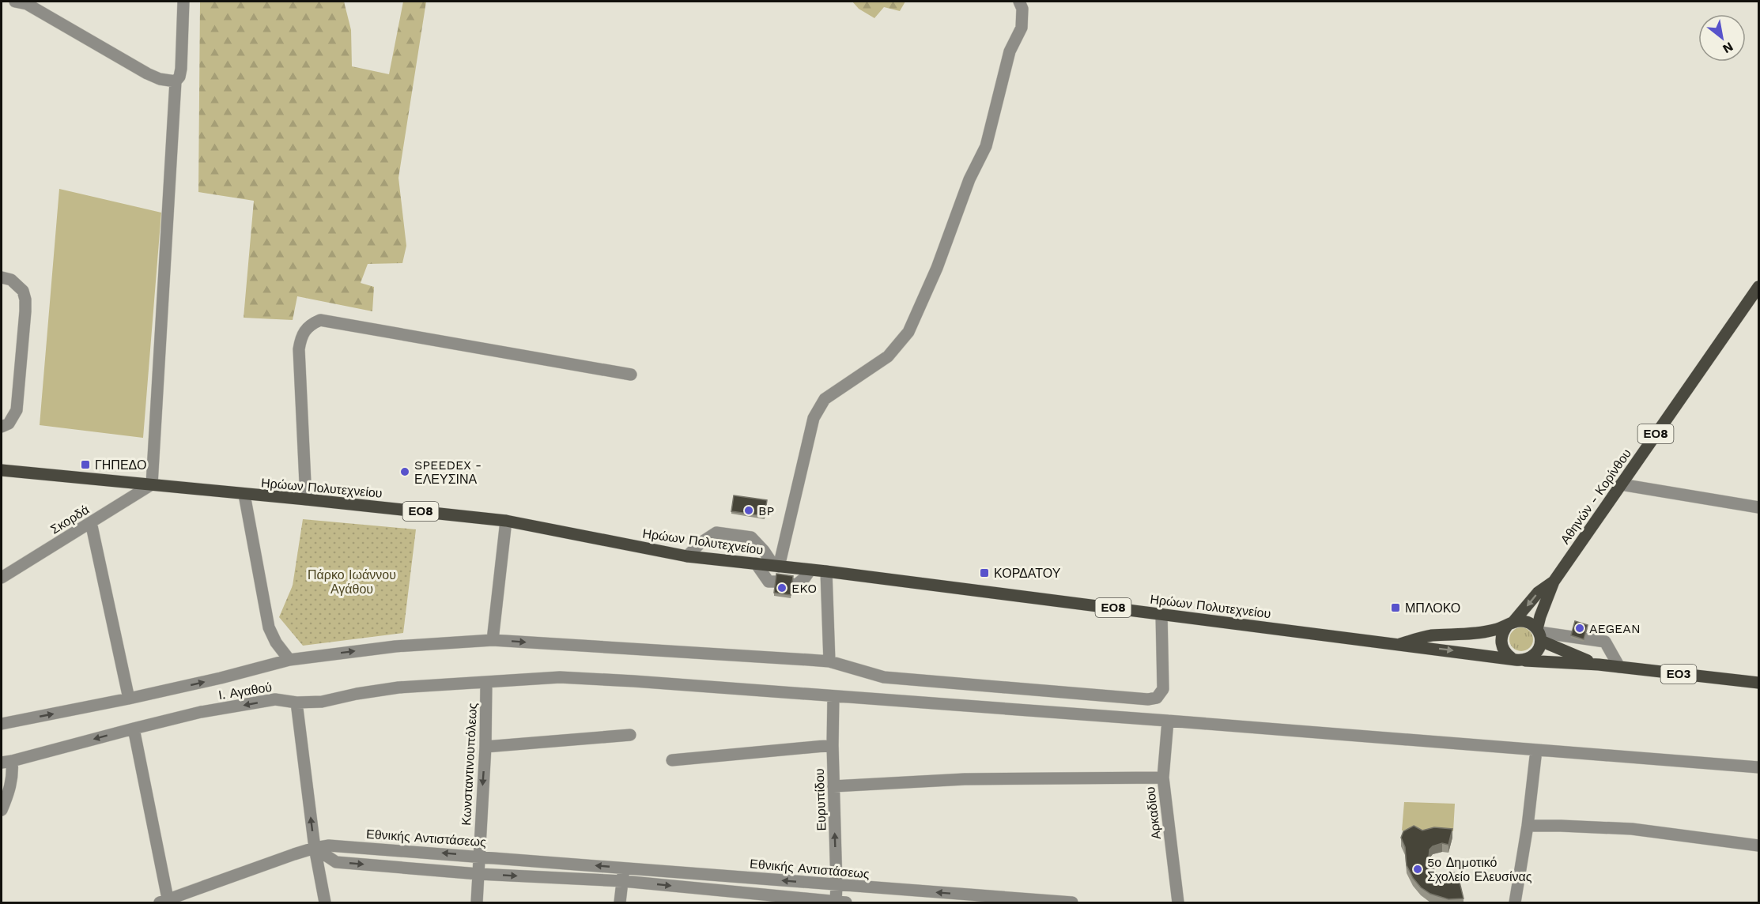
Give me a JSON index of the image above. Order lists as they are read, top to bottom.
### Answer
{
  "streets": {
    "main road": [
      "ΕΟ8",
      "Ηρώων Πολυτεχνείου",
      "Αθηνών - Κορίνθου",
      "ΕΟ3"
    ],
    "street": [
      "Σκορδά",
      "Ι. Αγαθού",
      "Κωνσταντινουπόλεως",
      "Ευρυπίδου",
      "Αρκαδίου",
      "Εθνικής Αντιστάσεως"
    ]
  },
  "crossings": [
    ["ΕΟ8", "Ηρώων Πολυτεχνείου"],
    ["ΕΟ8", "Αθηνών - Κορίνθου"],
    ["Ηρώων Πολυτεχνείου", "Αθηνών - Κορίνθου"],
    ["Ηρώων Πολυτεχνείου", "Σκορδά"],
    ["Ι. Αγαθού", "Κωνσταντινουπόλεως"],
    ["Ι. Αγαθού", "Ευρυπίδου"],
    ["Ι. Αγαθού", "Αρκαδίου"],
    ["Κωνσταντινουπόλεως", "Εθνικής Αντιστάσεως"],
    ["Ευρυπίδου", "Εθνικής Αντιστάσεως"]
  ],
  "one_way": ["Κωνσταντινουπόλεως", "Ευρυπίδου"],
  "parks": ["Πάρκο Ιωάννου Αγάθου"],
  "places": {
    "transit": ["ΓΗΠΕΔΟ", "ΚΟΡΔΑΤΟΥ", "ΜΠΛΟΚΟ"],
    "other": [
      "SPEEDEX - ΕΛΕΥΣΙΝΑ",
      "BP",
      "EKO",
      "AEGEAN",
      "5ο Δημοτικό Σχολείο Ελευσίνας"
    ]
  },
  "north": "bottom right"
}
